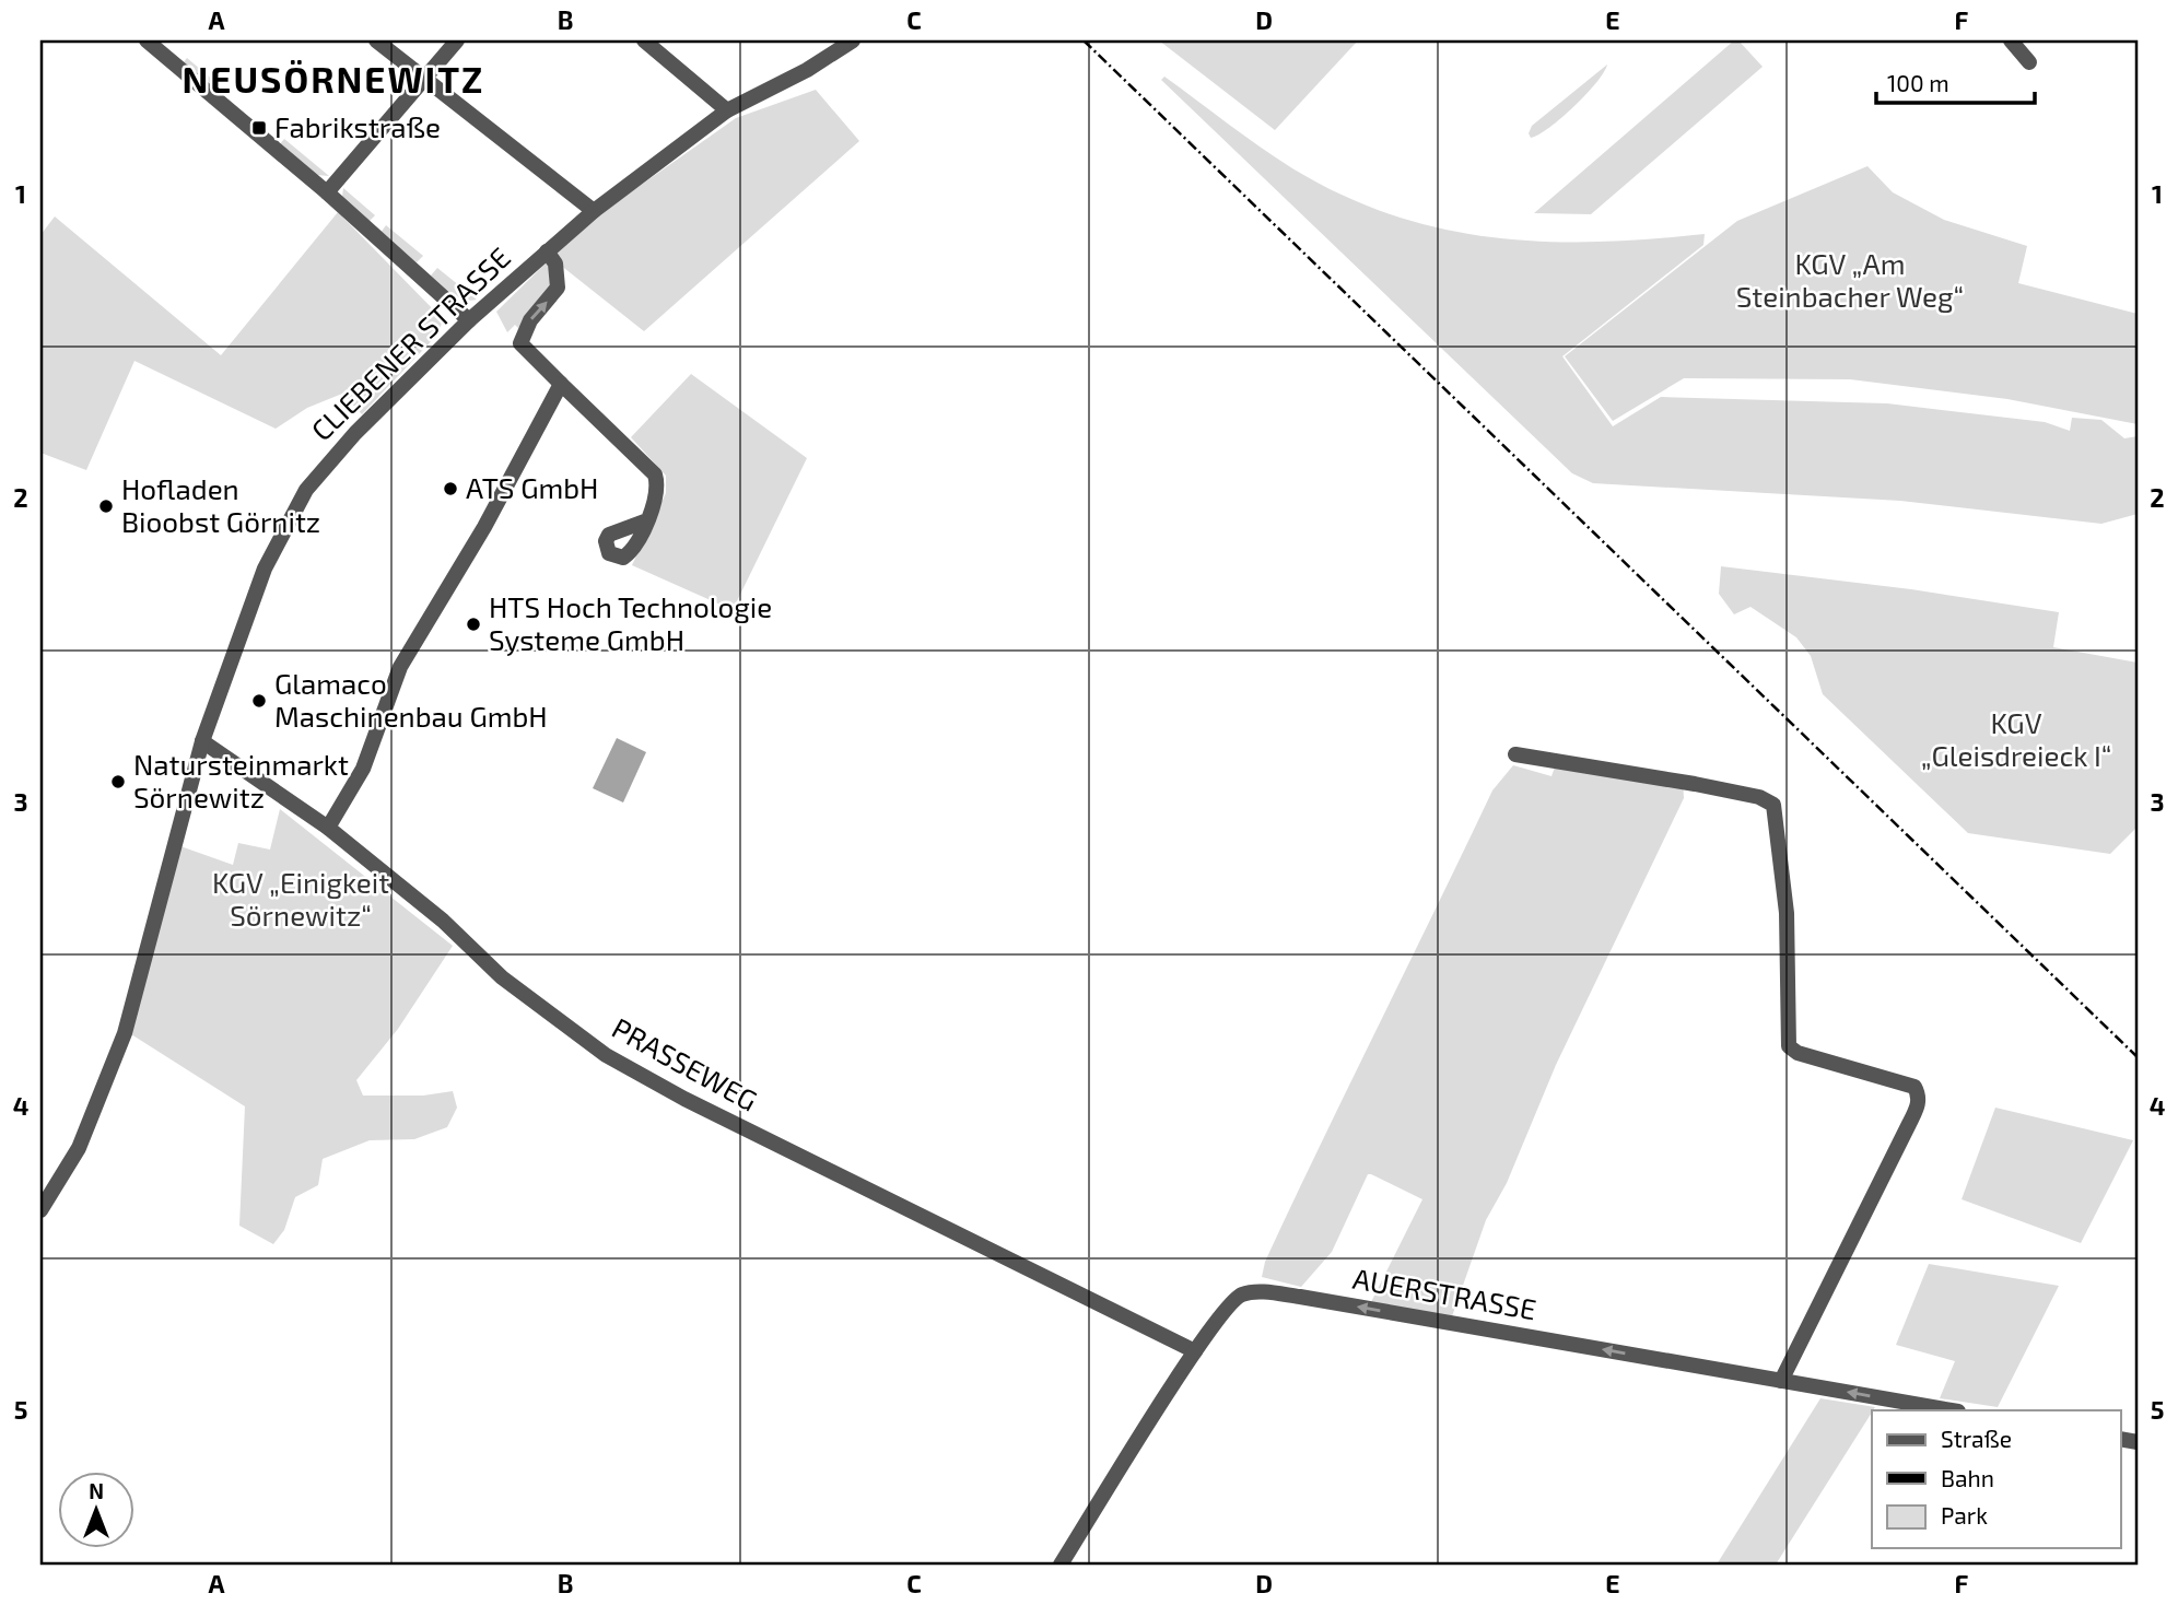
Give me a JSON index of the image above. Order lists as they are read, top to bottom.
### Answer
{
  "streets": {
    "street": ["CLIEBENER STRASSE", "PRASSEWEG", "AUERSTRASSE"]
  },
  "crossings": [
    ["CLIEBENER STRASSE", "PRASSEWEG"],
    ["PRASSEWEG", "AUERSTRASSE"]
  ],
  "one_way": ["AUERSTRASSE"],
  "districts": ["NEUSÖRNEWITZ"],
  "parks": ["KGV „Am Steinbacher Weg“", "KGV „Gleisdreieck I“", "KGV „Einigkeit Sörnewitz“"],
  "places": {
    "transit": ["Fabrikstraße"],
    "other": [
      "ATS GmbH",
      "Hofladen Bioobst Görnitz",
      "HTS Hoch Technologie Systeme GmbH",
      "Glamaco Maschinenbau GmbH",
      "Natursteinmarkt Sörnewitz"
    ]
  },
  "legend": ["Straße", "Bahn", "Park"],
  "scale_bar": "100 m",
  "north": "top",
  "grid": {
    "columns": [
      "A",
      "B",
      "C",
      "D",
      "E",
      "F"
    ],
    "rows": [
      "1",
      "2",
      "3",
      "4",
      "5"
    ]
  }
}
